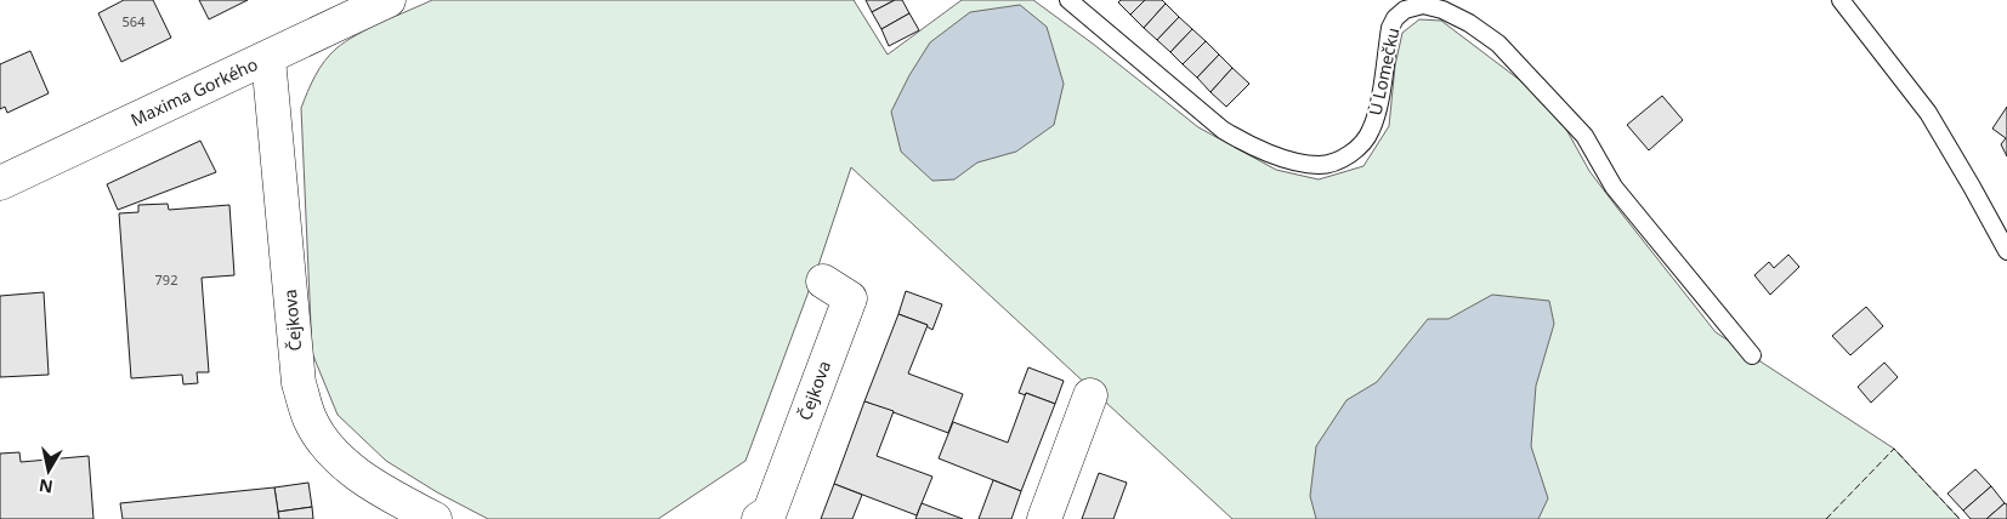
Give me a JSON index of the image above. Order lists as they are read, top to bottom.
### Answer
{
  "streets": {
    "street": ["Maxima Gorkého", "Čejkova"],
    "lane": ["U Lomečku"]
  },
  "crossings": [
    ["Maxima Gorkého", "Čejkova"]
  ],
  "house_numbers": ["564", "792"],
  "north": "bottom"
}
